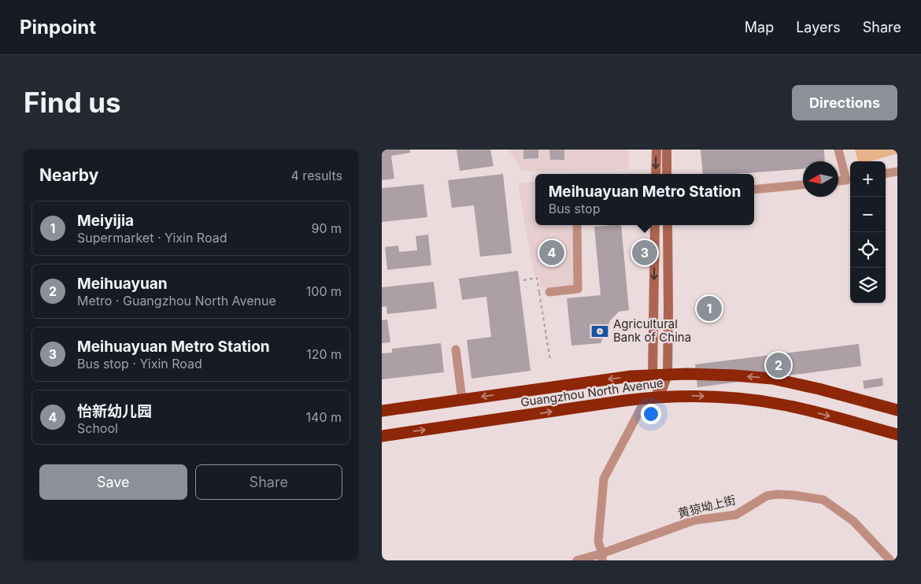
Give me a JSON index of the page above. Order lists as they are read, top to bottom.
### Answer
{
  "streets": {
    "highway": ["Guangzhou North Avenue"],
    "street": ["黄猄坳上街"]
  },
  "places": {
    "bank": ["Agricultural Bank of China"]
  },
  "north": "left",
  "page": {
    "header": "Pinpoint",
    "nav": ["Map", "Layers", "Share"],
    "buttons": [
      "Directions",
      ["Save", "Share"]
    ],
    "title": "Find us",
    "heading": ["Nearby", "4 results"],
    "map_buttons": ["+", "−"],
    "popup": ["Meihuayuan Metro Station", "Bus stop"],
    "list": [
      {
        "mark": "1",
        "name": "Meiyijia",
        "note": "Supermarket · Yixin Road",
        "value": "90 m"
      },
      {
        "mark": "2",
        "name": "Meihuayuan",
        "note": "Metro · Guangzhou North Avenue",
        "value": "100 m"
      },
      {
        "mark": "3",
        "name": "Meihuayuan Metro Station",
        "note": "Bus stop · Yixin Road",
        "value": "120 m"
      },
      {
        "mark": "4",
        "name": "怡新幼儿园",
        "note": "School",
        "value": "140 m"
      }
    ],
    "pins": [
      "3",
      "4",
      "1",
      "2"
    ]
  }
}
